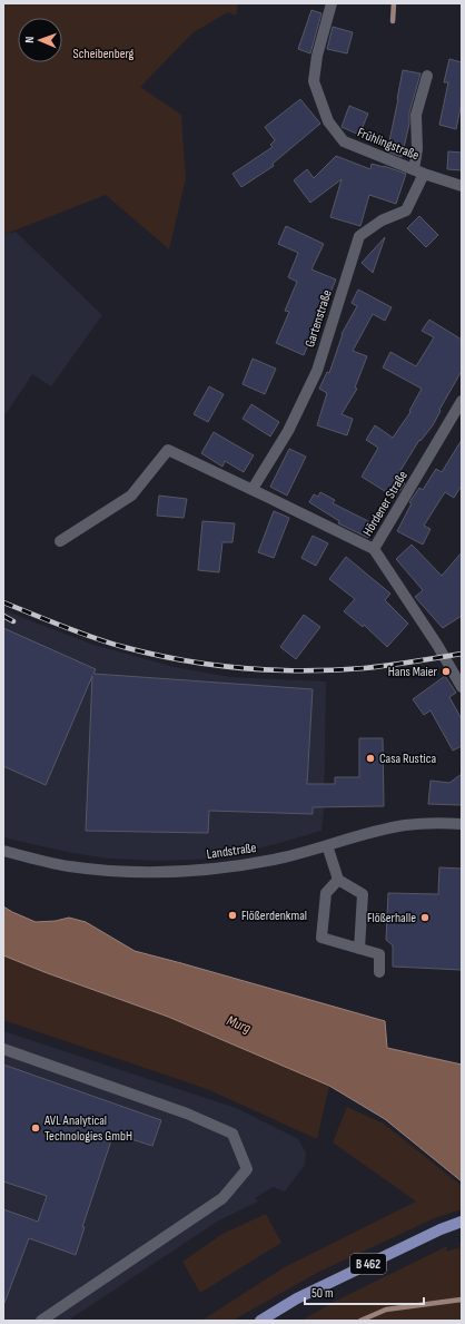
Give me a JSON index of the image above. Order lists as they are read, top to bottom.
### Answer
{
  "streets": {
    "main road": ["B 462"],
    "street": [
      "Frühlingstraße",
      "Gartenstraße",
      "Hördener Straße",
      "Landstraße"
    ]
  },
  "crossings": [
    ["Frühlingstraße", "Gartenstraße"]
  ],
  "water": ["Murg"],
  "parks": ["Scheibenberg"],
  "places": [
    "Hans Maier",
    "Casa Rustica",
    "Flößerdenkmal",
    "Flößerhalle",
    "AVL Analytical Technologies GmbH"
  ],
  "scale_bar": "50 m",
  "north": "left"
}
